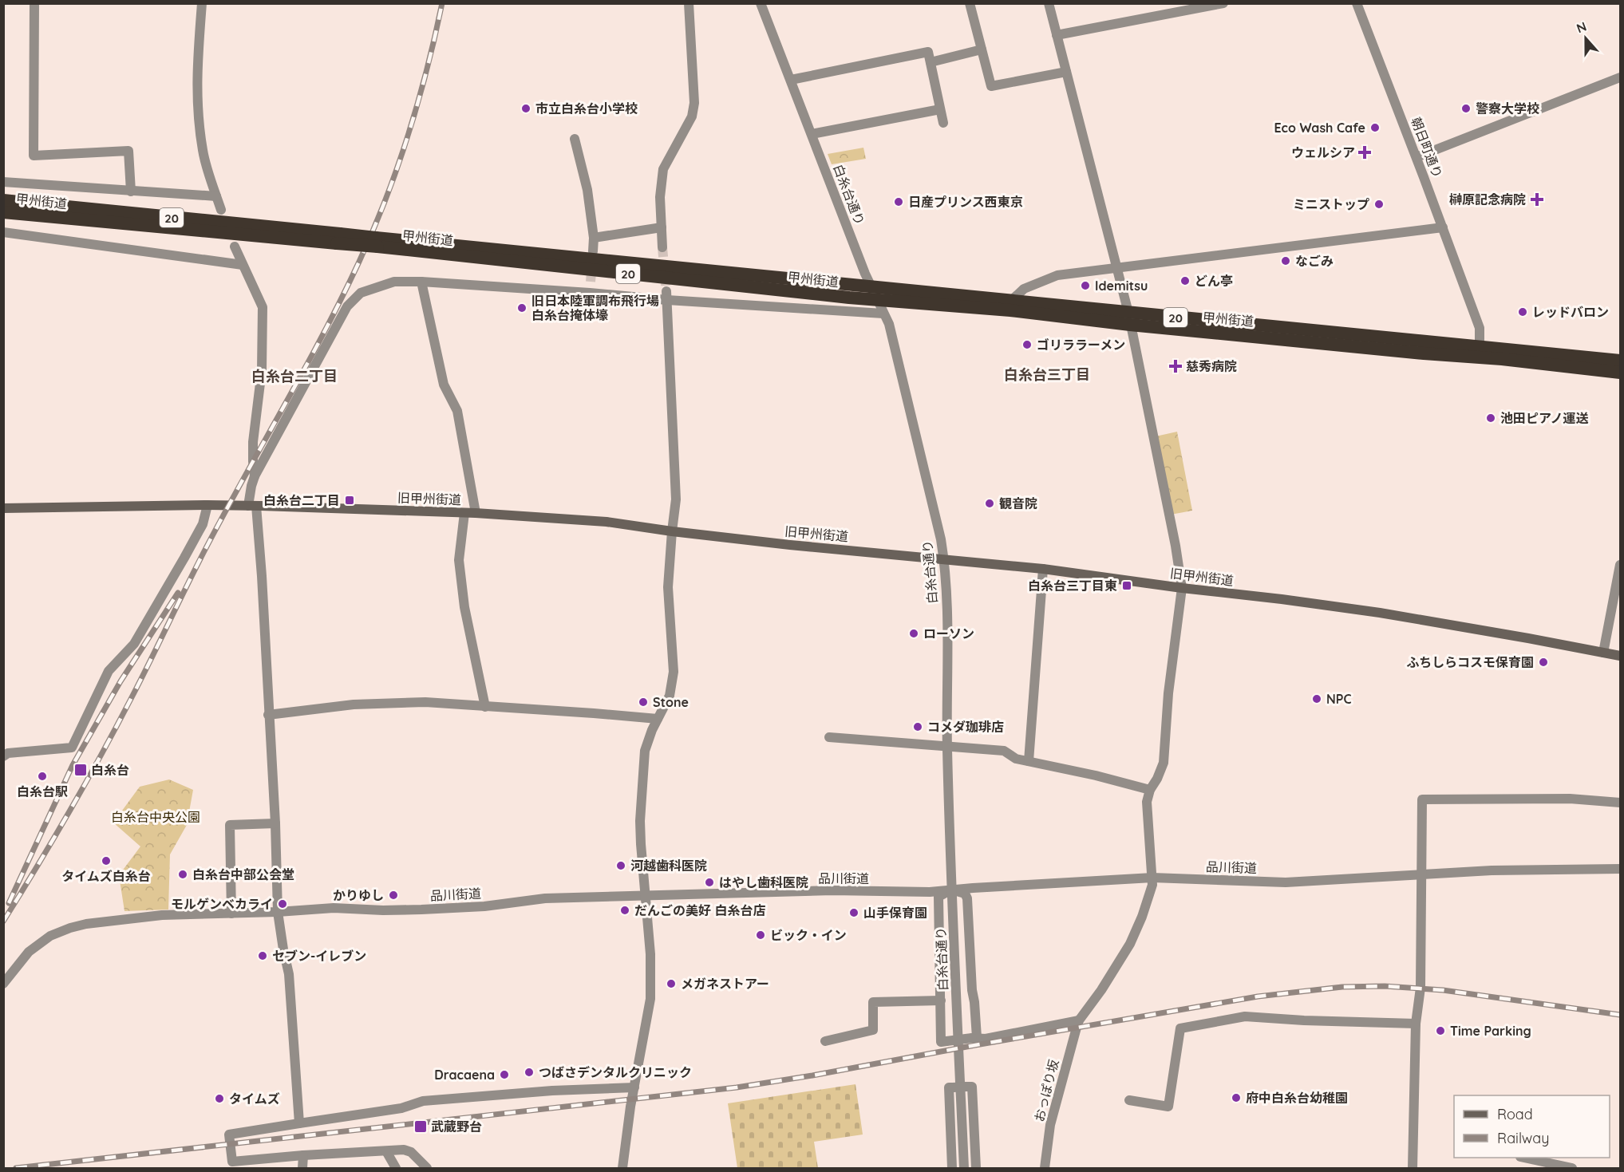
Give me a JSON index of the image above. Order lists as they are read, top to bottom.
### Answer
{
  "streets": {
    "highway": ["甲州街道", "20"],
    "main road": ["旧甲州街道"],
    "street": [
      "朝日町通り",
      "白糸台通り",
      "品川街道",
      "おっぽり坂"
    ]
  },
  "crossings": [
    ["朝日町通り", "甲州街道"],
    ["白糸台通り", "甲州街道"],
    ["白糸台通り", "旧甲州街道"],
    ["白糸台通り", "品川街道"]
  ],
  "districts": ["白糸台三丁目", "白糸台二丁目"],
  "parks": ["白糸台中央公園"],
  "places": {
    "other": [
      "市立白糸台小学校",
      "警察大学校",
      "Eco Wash Cafe",
      "日産プリンス西東京",
      "ミニストップ",
      "なごみ",
      "どん亭",
      "Idemitsu",
      "旧日本陸軍調布飛行場 白糸台掩体壕",
      "レッドバロン",
      "ゴリララーメン",
      "池田ピアノ運送",
      "観音院",
      "ローソン",
      "ふちしらコスモ保育園",
      "NPC",
      "Stone",
      "コメダ珈琲店",
      "白糸台駅",
      "タイムズ白糸台",
      "河越歯科医院",
      "白糸台中部公会堂",
      "はやし歯科医院",
      "かりゆし",
      "モルゲンベカライ",
      "だんごの美好 白糸台店",
      "山手保育園",
      "ビック・イン",
      "セブン-イレブン",
      "メガネストアー",
      "Time Parking",
      "つばさデンタルクリニック",
      "Dracaena",
      "府中白糸台幼稚園",
      "タイムズ"
    ],
    "health": ["ウェルシア", "榊原記念病院", "慈秀病院"],
    "transit": [
      "白糸台二丁目",
      "白糸台三丁目東",
      "白糸台",
      "武蔵野台"
    ]
  },
  "legend": ["Road", "Railway"],
  "north": "top"
}
